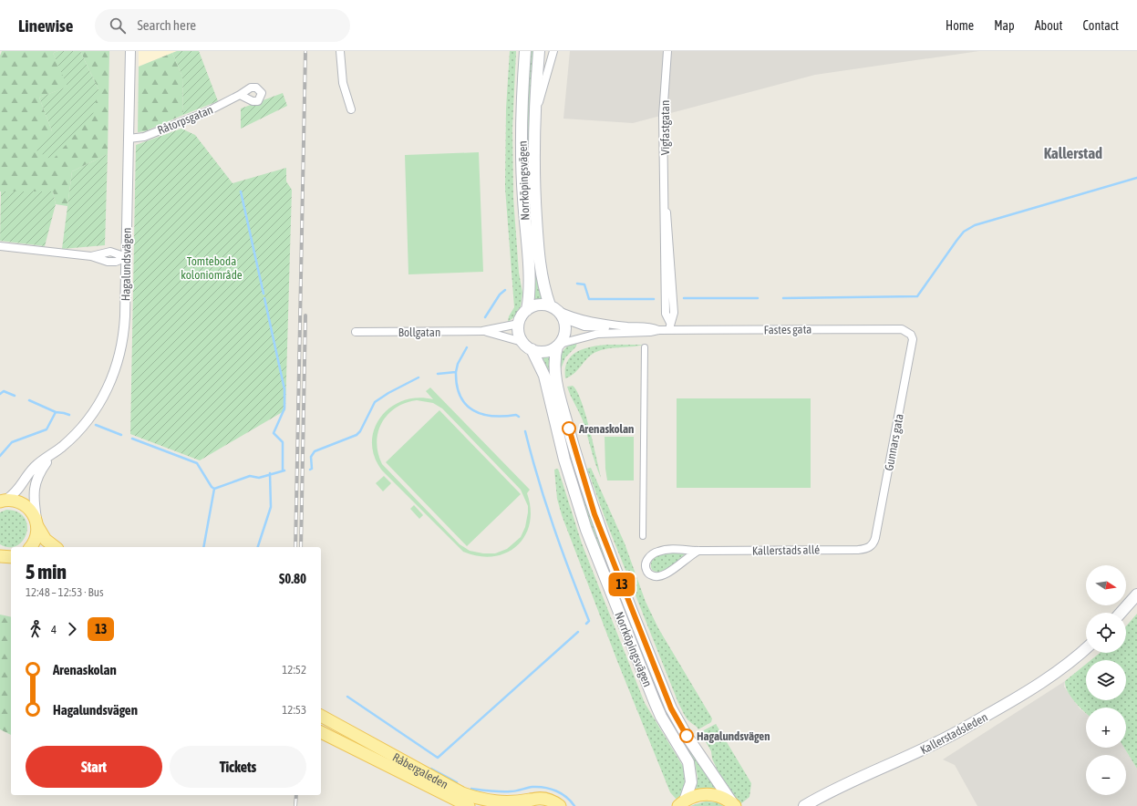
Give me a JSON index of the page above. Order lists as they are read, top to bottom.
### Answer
{
  "streets": {
    "main road": ["Norrköpingsvägen", "Kallerstadsleden", "Råbergaleden"],
    "street": [
      "Råtorpsgatan",
      "Vigfastgatan",
      "Hagalundsvägen",
      "Fastes gata",
      "Bollgatan",
      "Gunnars gata",
      "Kallerstads allé"
    ]
  },
  "crossings": [
    ["Råtorpsgatan", "Hagalundsvägen"],
    ["Vigfastgatan", "Fastes gata"],
    ["Norrköpingsvägen", "Fastes gata"],
    ["Norrköpingsvägen", "Bollgatan"],
    ["Fastes gata", "Bollgatan"],
    ["Fastes gata", "Gunnars gata"],
    ["Gunnars gata", "Kallerstads allé"]
  ],
  "districts": ["Kallerstad"],
  "parks": ["Tomteboda koloniområde"],
  "places": ["Arenaskolan", "Hagalundsvägen"],
  "lines": ["bus line 13"],
  "north": "right",
  "page": {
    "header": "Linewise",
    "search": "Search here",
    "nav": [
      "Home",
      "Map",
      "About",
      "Contact"
    ],
    "on_map": "13",
    "heading": ["5 min", "12:48 – 12:53 · Bus", "$0.80"],
    "map_buttons": ["+", "−"],
    "legs": ["4", "13"],
    "list": [
      {
        "name": "Arenaskolan",
        "value": "12:52"
      },
      {
        "name": "Hagalundsvägen",
        "value": "12:53"
      }
    ],
    "buttons": ["Start", "Tickets"]
  }
}
